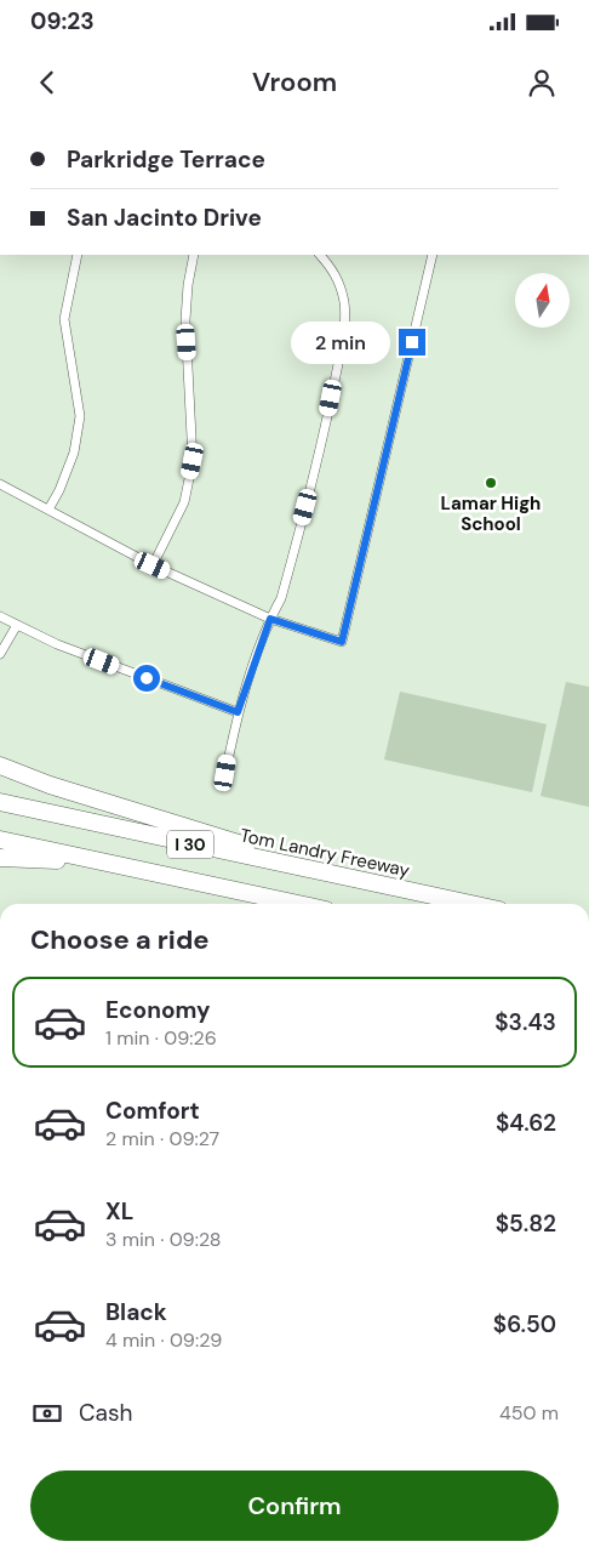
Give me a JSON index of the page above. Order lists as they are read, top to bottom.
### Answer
{
  "streets": {
    "highway": ["I 30", "Tom Landry Freeway"]
  },
  "places": ["Lamar High School"],
  "north": "top",
  "page": {
    "status": "09:23",
    "header": "Vroom",
    "banner": ["Parkridge Terrace", "San Jacinto Drive"],
    "bubble": "2 min",
    "heading": "Choose a ride",
    "list": [
      {
        "name": "Economy",
        "note": "1 min · 09:26",
        "value": "$3.43"
      },
      {
        "name": "Comfort",
        "note": "2 min · 09:27",
        "value": "$4.62"
      },
      {
        "name": "XL",
        "note": "3 min · 09:28",
        "value": "$5.82"
      },
      {
        "name": "Black",
        "note": "4 min · 09:29",
        "value": "$6.50"
      }
    ],
    "pay": ["Cash", "450 m"],
    "buttons": "Confirm"
  }
}
